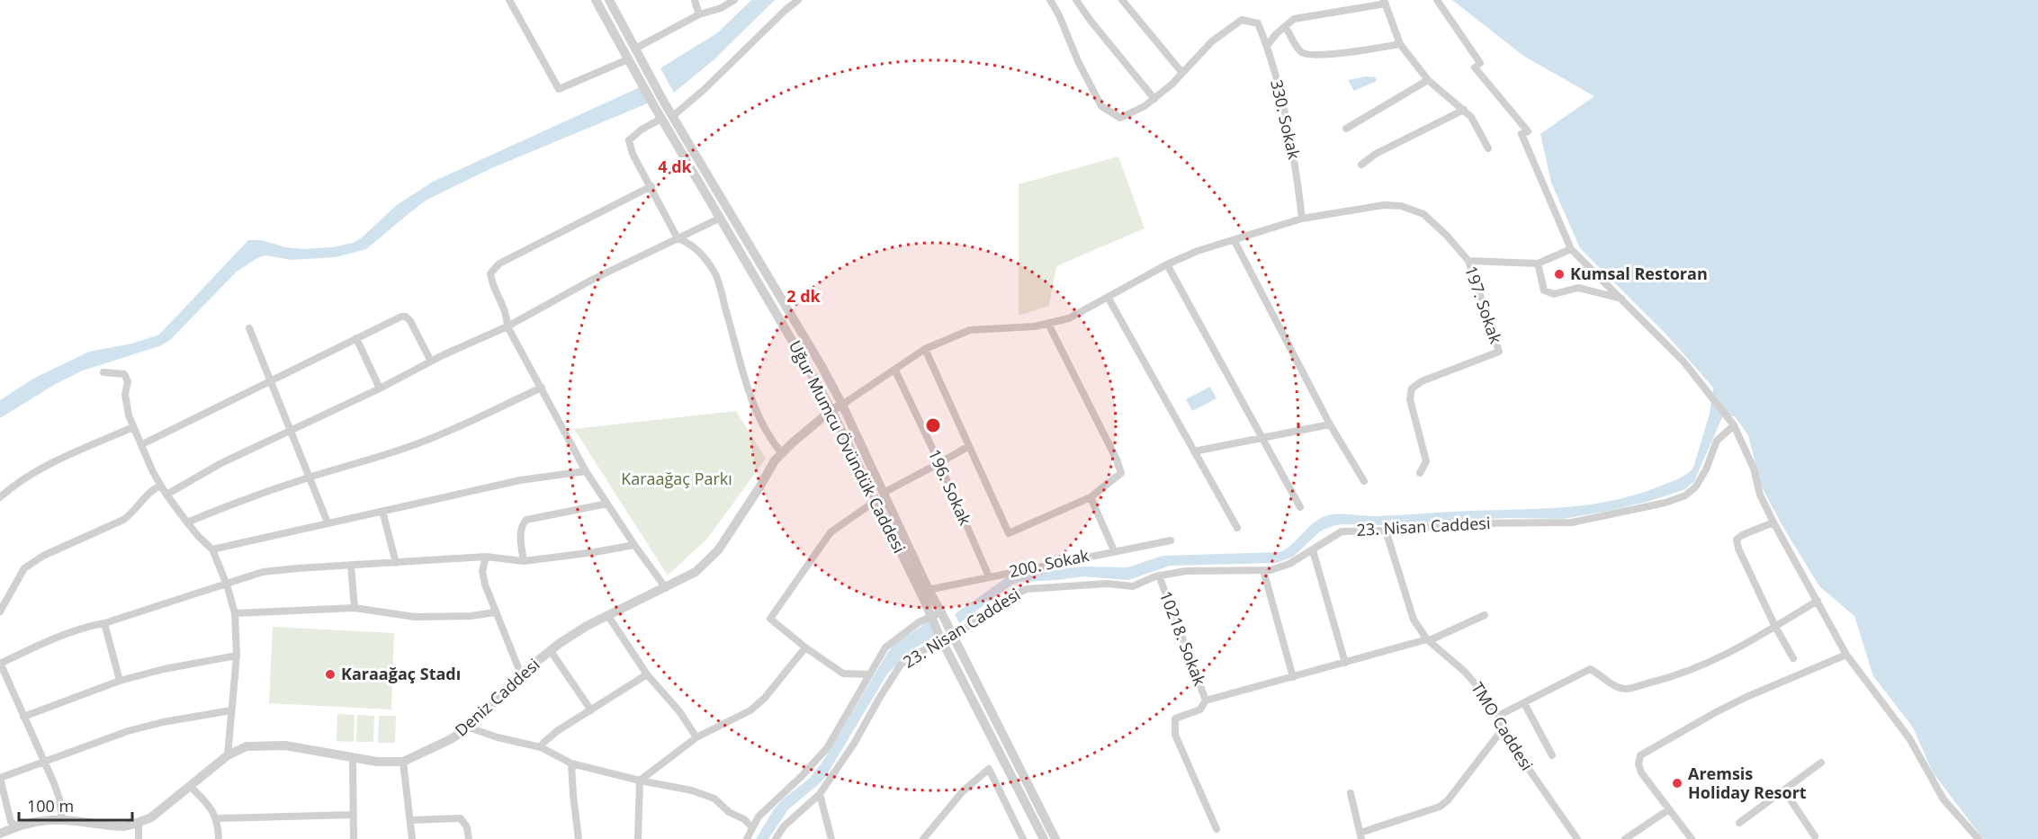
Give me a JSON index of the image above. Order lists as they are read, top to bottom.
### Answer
{
  "streets": {
    "street": [
      "330. Sokak",
      "197. Sokak",
      "Uğur Mumcu Övündük Caddesi",
      "196. Sokak",
      "23. Nisan Caddesi",
      "200. Sokak",
      "10218. Sokak",
      "Deniz Caddesi",
      "TMO Caddesi"
    ]
  },
  "crossings": [
    ["330. Sokak", "197. Sokak"],
    ["Uğur Mumcu Övündük Caddesi", "23. Nisan Caddesi"],
    ["Uğur Mumcu Övündük Caddesi", "200. Sokak"],
    ["Uğur Mumcu Övündük Caddesi", "Deniz Caddesi"],
    ["196. Sokak", "200. Sokak"],
    ["23. Nisan Caddesi", "10218. Sokak"],
    ["23. Nisan Caddesi", "TMO Caddesi"]
  ],
  "parks": ["Karaağaç Parkı"],
  "places": ["Kumsal Restoran", "Karaağaç Stadı", "Aremsis Holiday Resort"],
  "scale_bar": "100 m",
  "rings": ["4 dk", "2 dk"]
}
